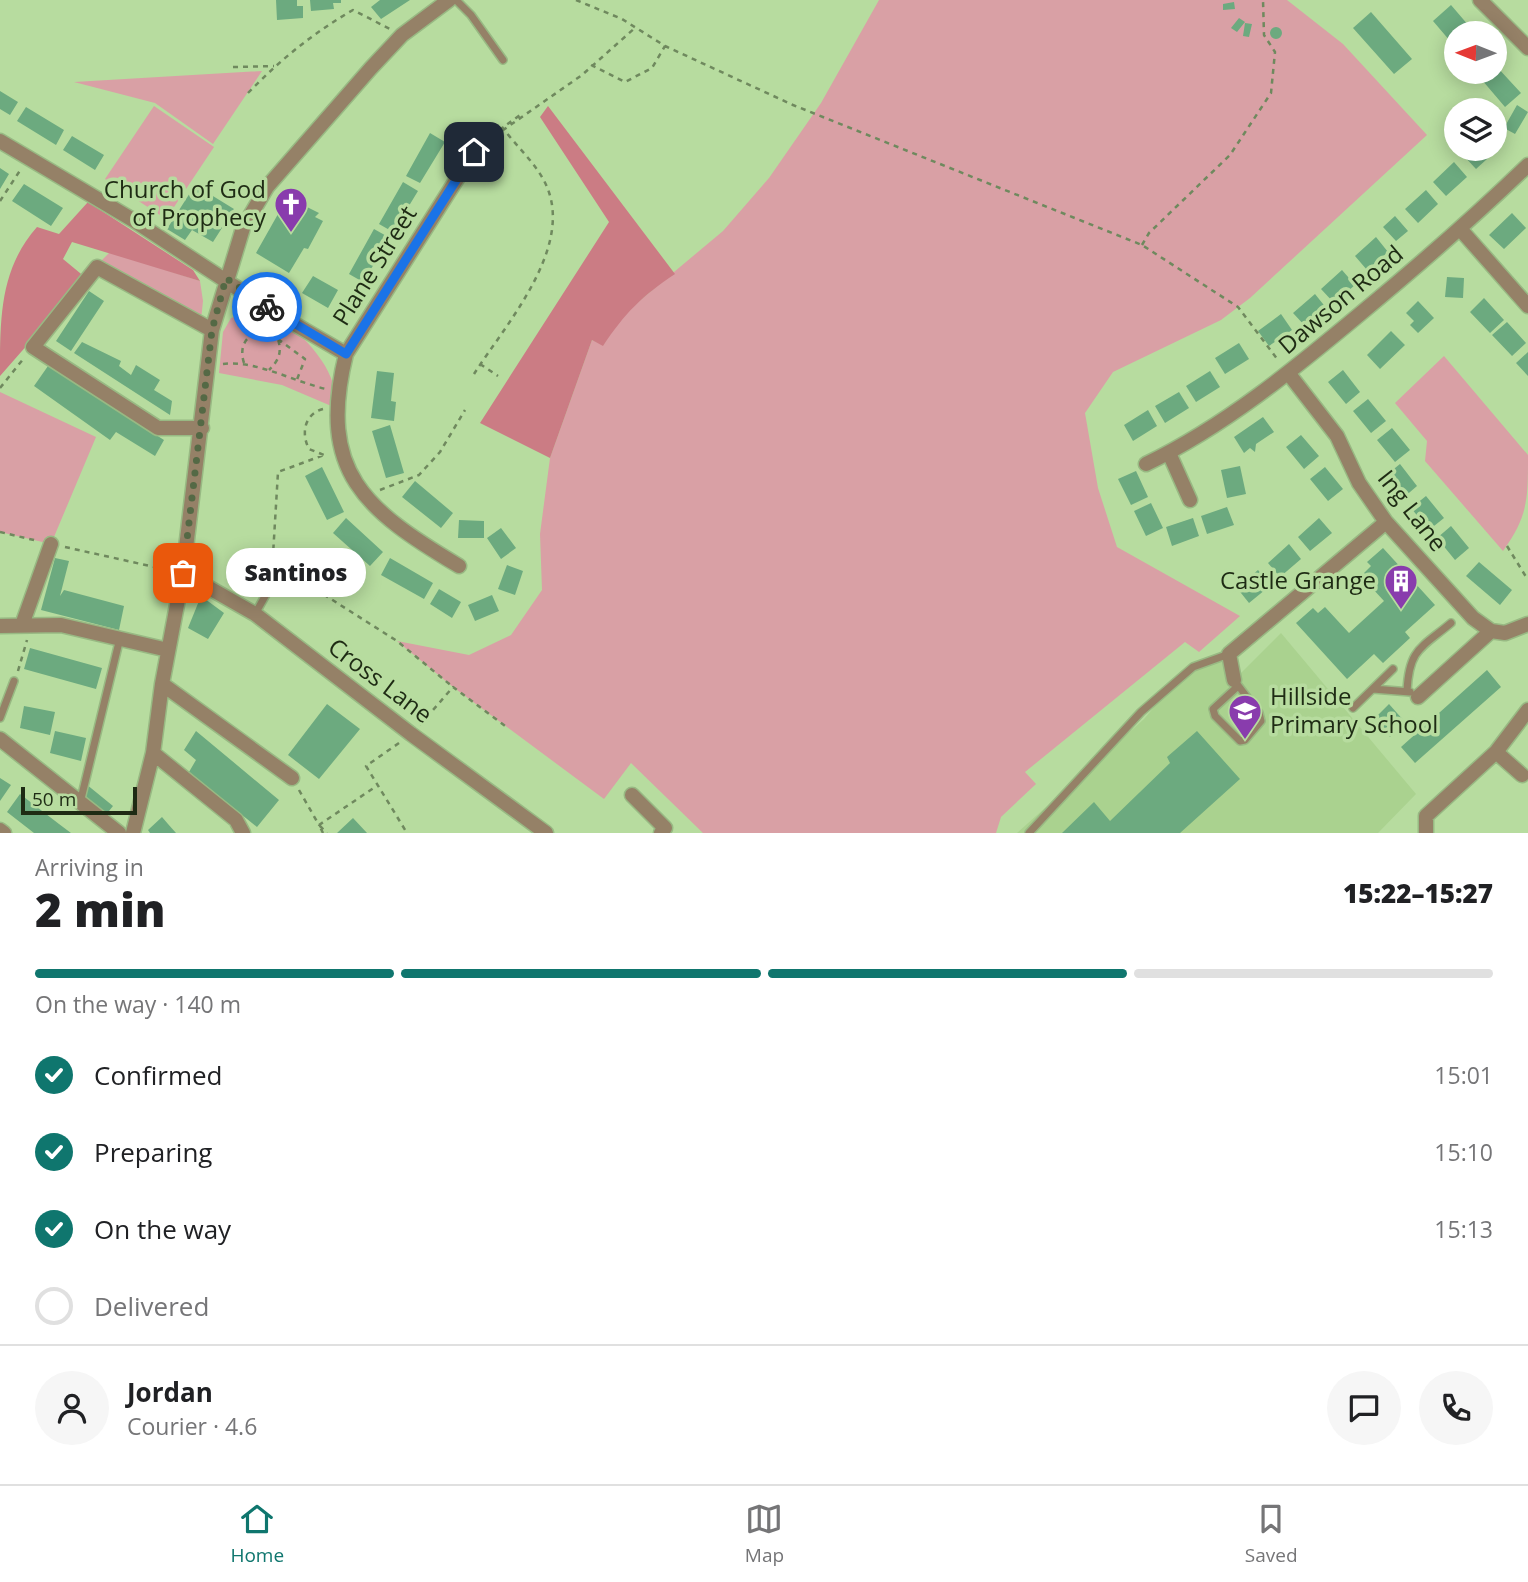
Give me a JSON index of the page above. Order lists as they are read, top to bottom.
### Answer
{
  "streets": {
    "street": [
      "Plane Street",
      "Dawson Road",
      "Ing Lane",
      "Cross Lane"
    ]
  },
  "crossings": [
    ["Dawson Road", "Ing Lane"]
  ],
  "places": {
    "church": ["Church of God of Prophecy"],
    "other": ["Santinos"],
    "building": ["Castle Grange"],
    "school or university": ["Hillside Primary School"]
  },
  "scale_bar": "50 m",
  "north": "left",
  "page": {
    "bubble": "Santinos",
    "scale": "50 m",
    "heading": ["2 min", "Arriving in", "15:22–15:27"],
    "panel": ["Jordan", "Courier · 4.6"],
    "bar": "On the way · 140 m",
    "list": [
      ["Confirmed", "15:01"],
      ["Preparing", "15:10"],
      ["On the way", "15:13"],
      "Delivered"
    ],
    "tabs": ["Home", "Map", "Saved"]
  }
}
